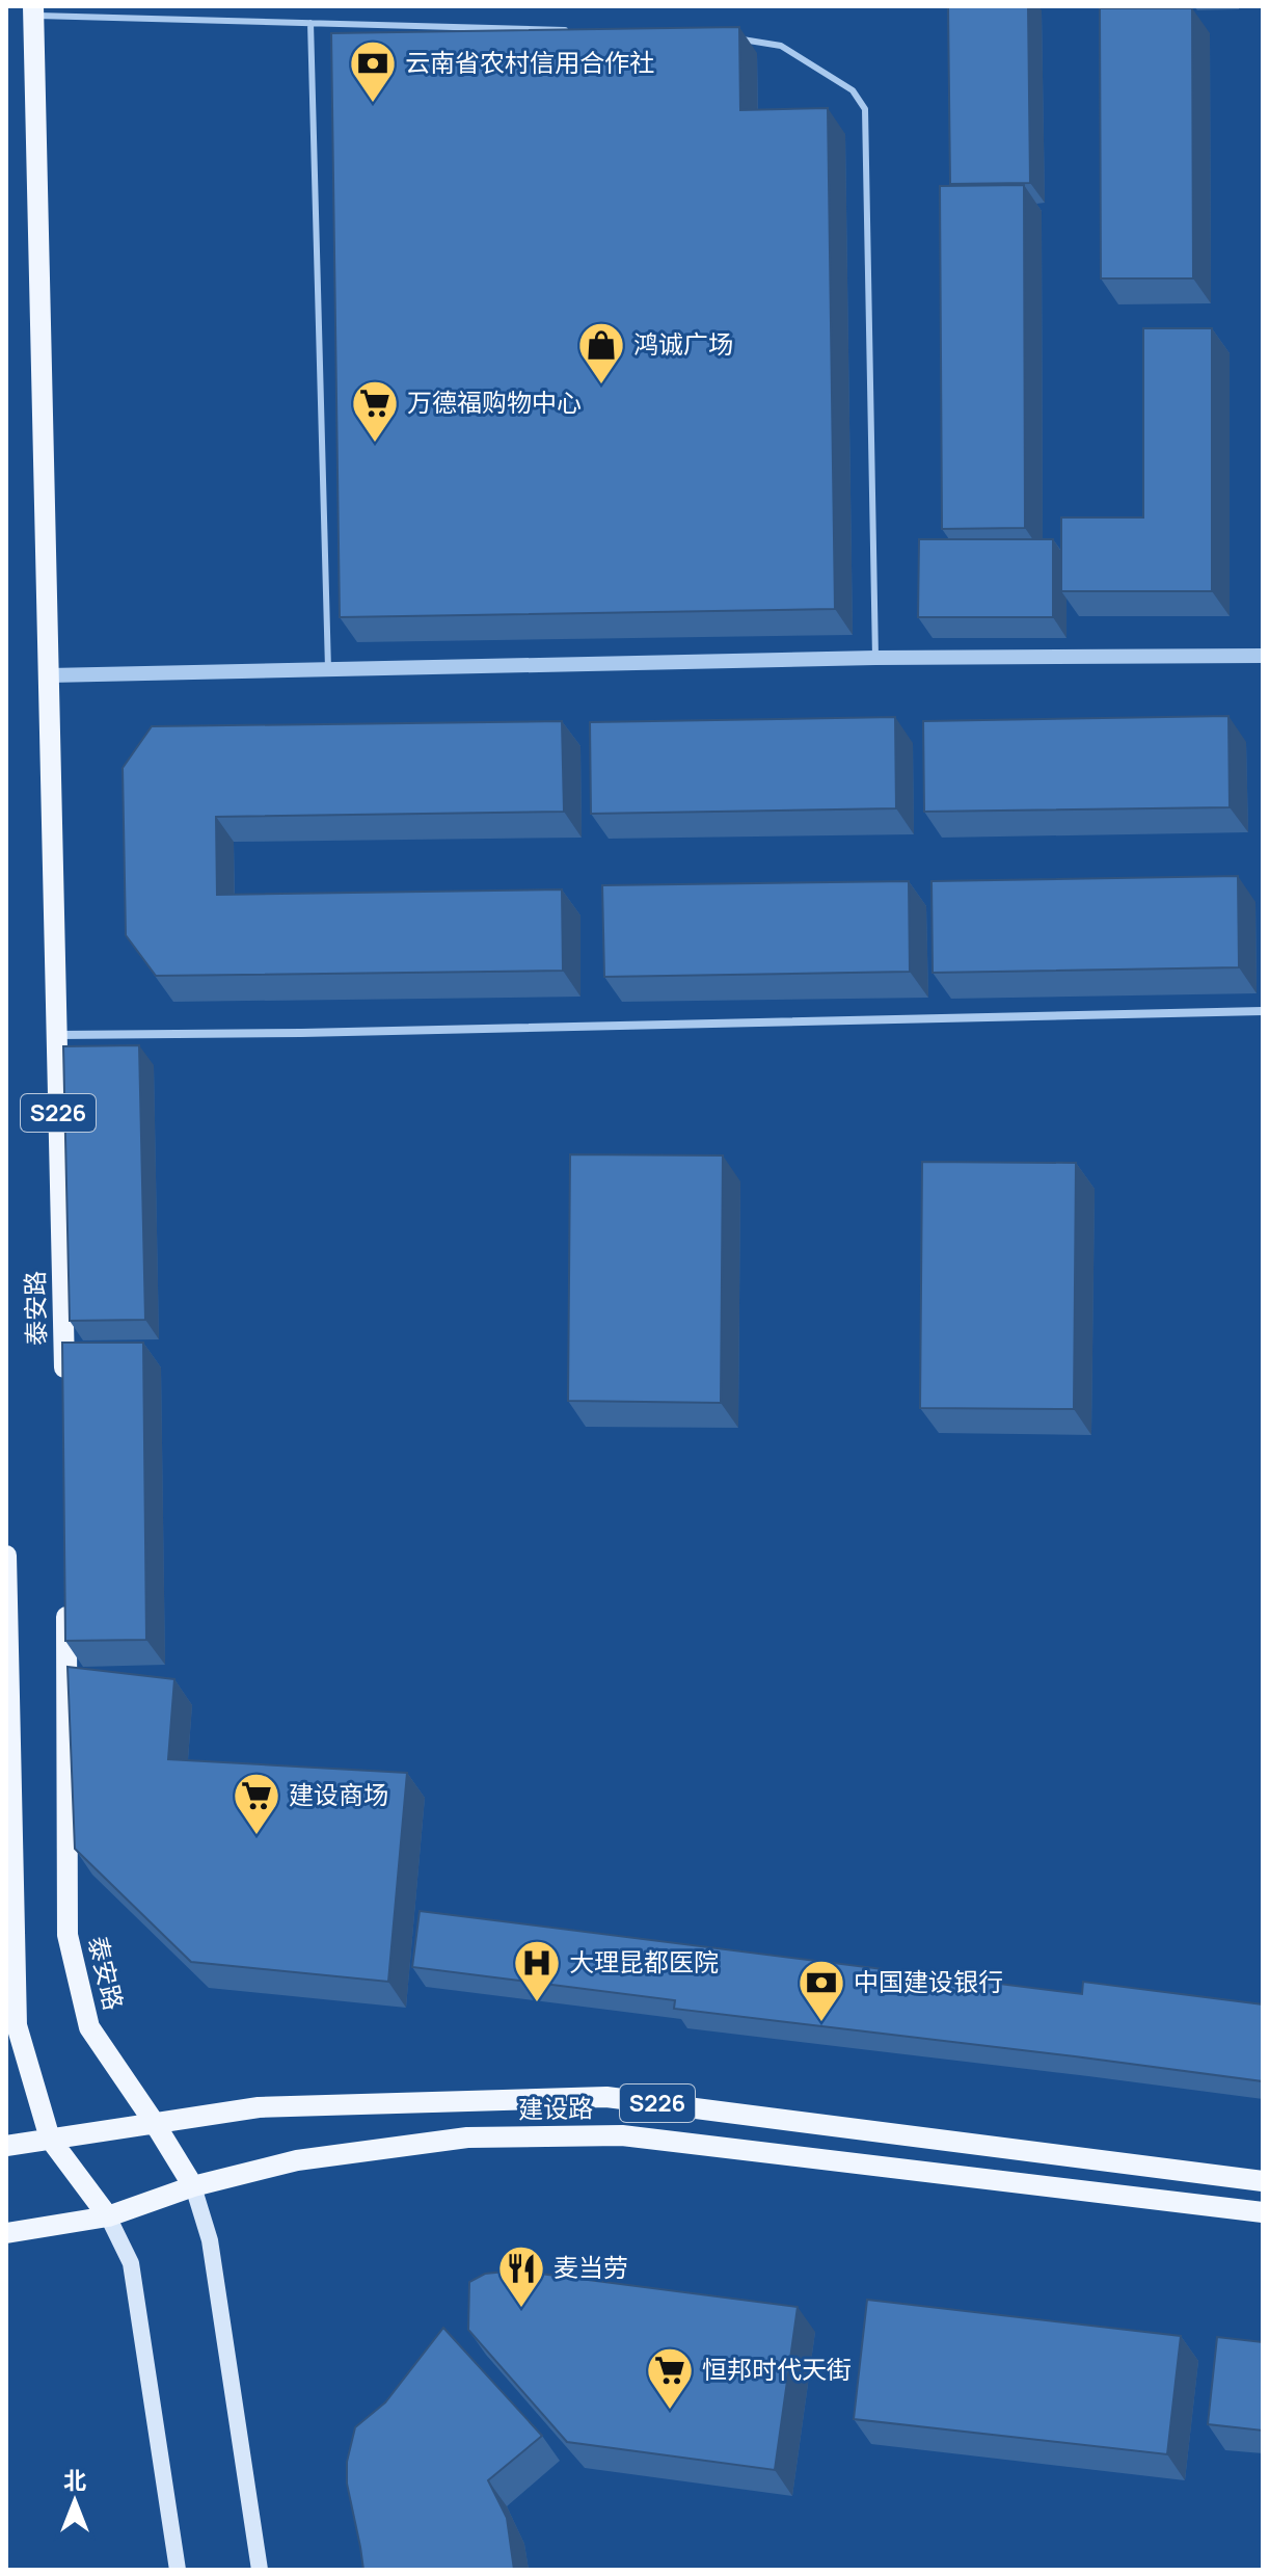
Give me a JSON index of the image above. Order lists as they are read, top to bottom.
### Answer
{
  "streets": {
    "main road": ["S226", "泰安路", "建设路"]
  },
  "crossings": [
    ["泰安路", "建设路"]
  ],
  "places": {
    "bank": ["云南省农村信用合作社", "中国建设银行"],
    "shop": ["鸿诚广场"],
    "supermarket": ["万德福购物中心", "建设商场", "恒邦时代天街"],
    "hospital": ["大理昆都医院"],
    "restaurant": ["麦当劳"]
  },
  "north": "top"
}
